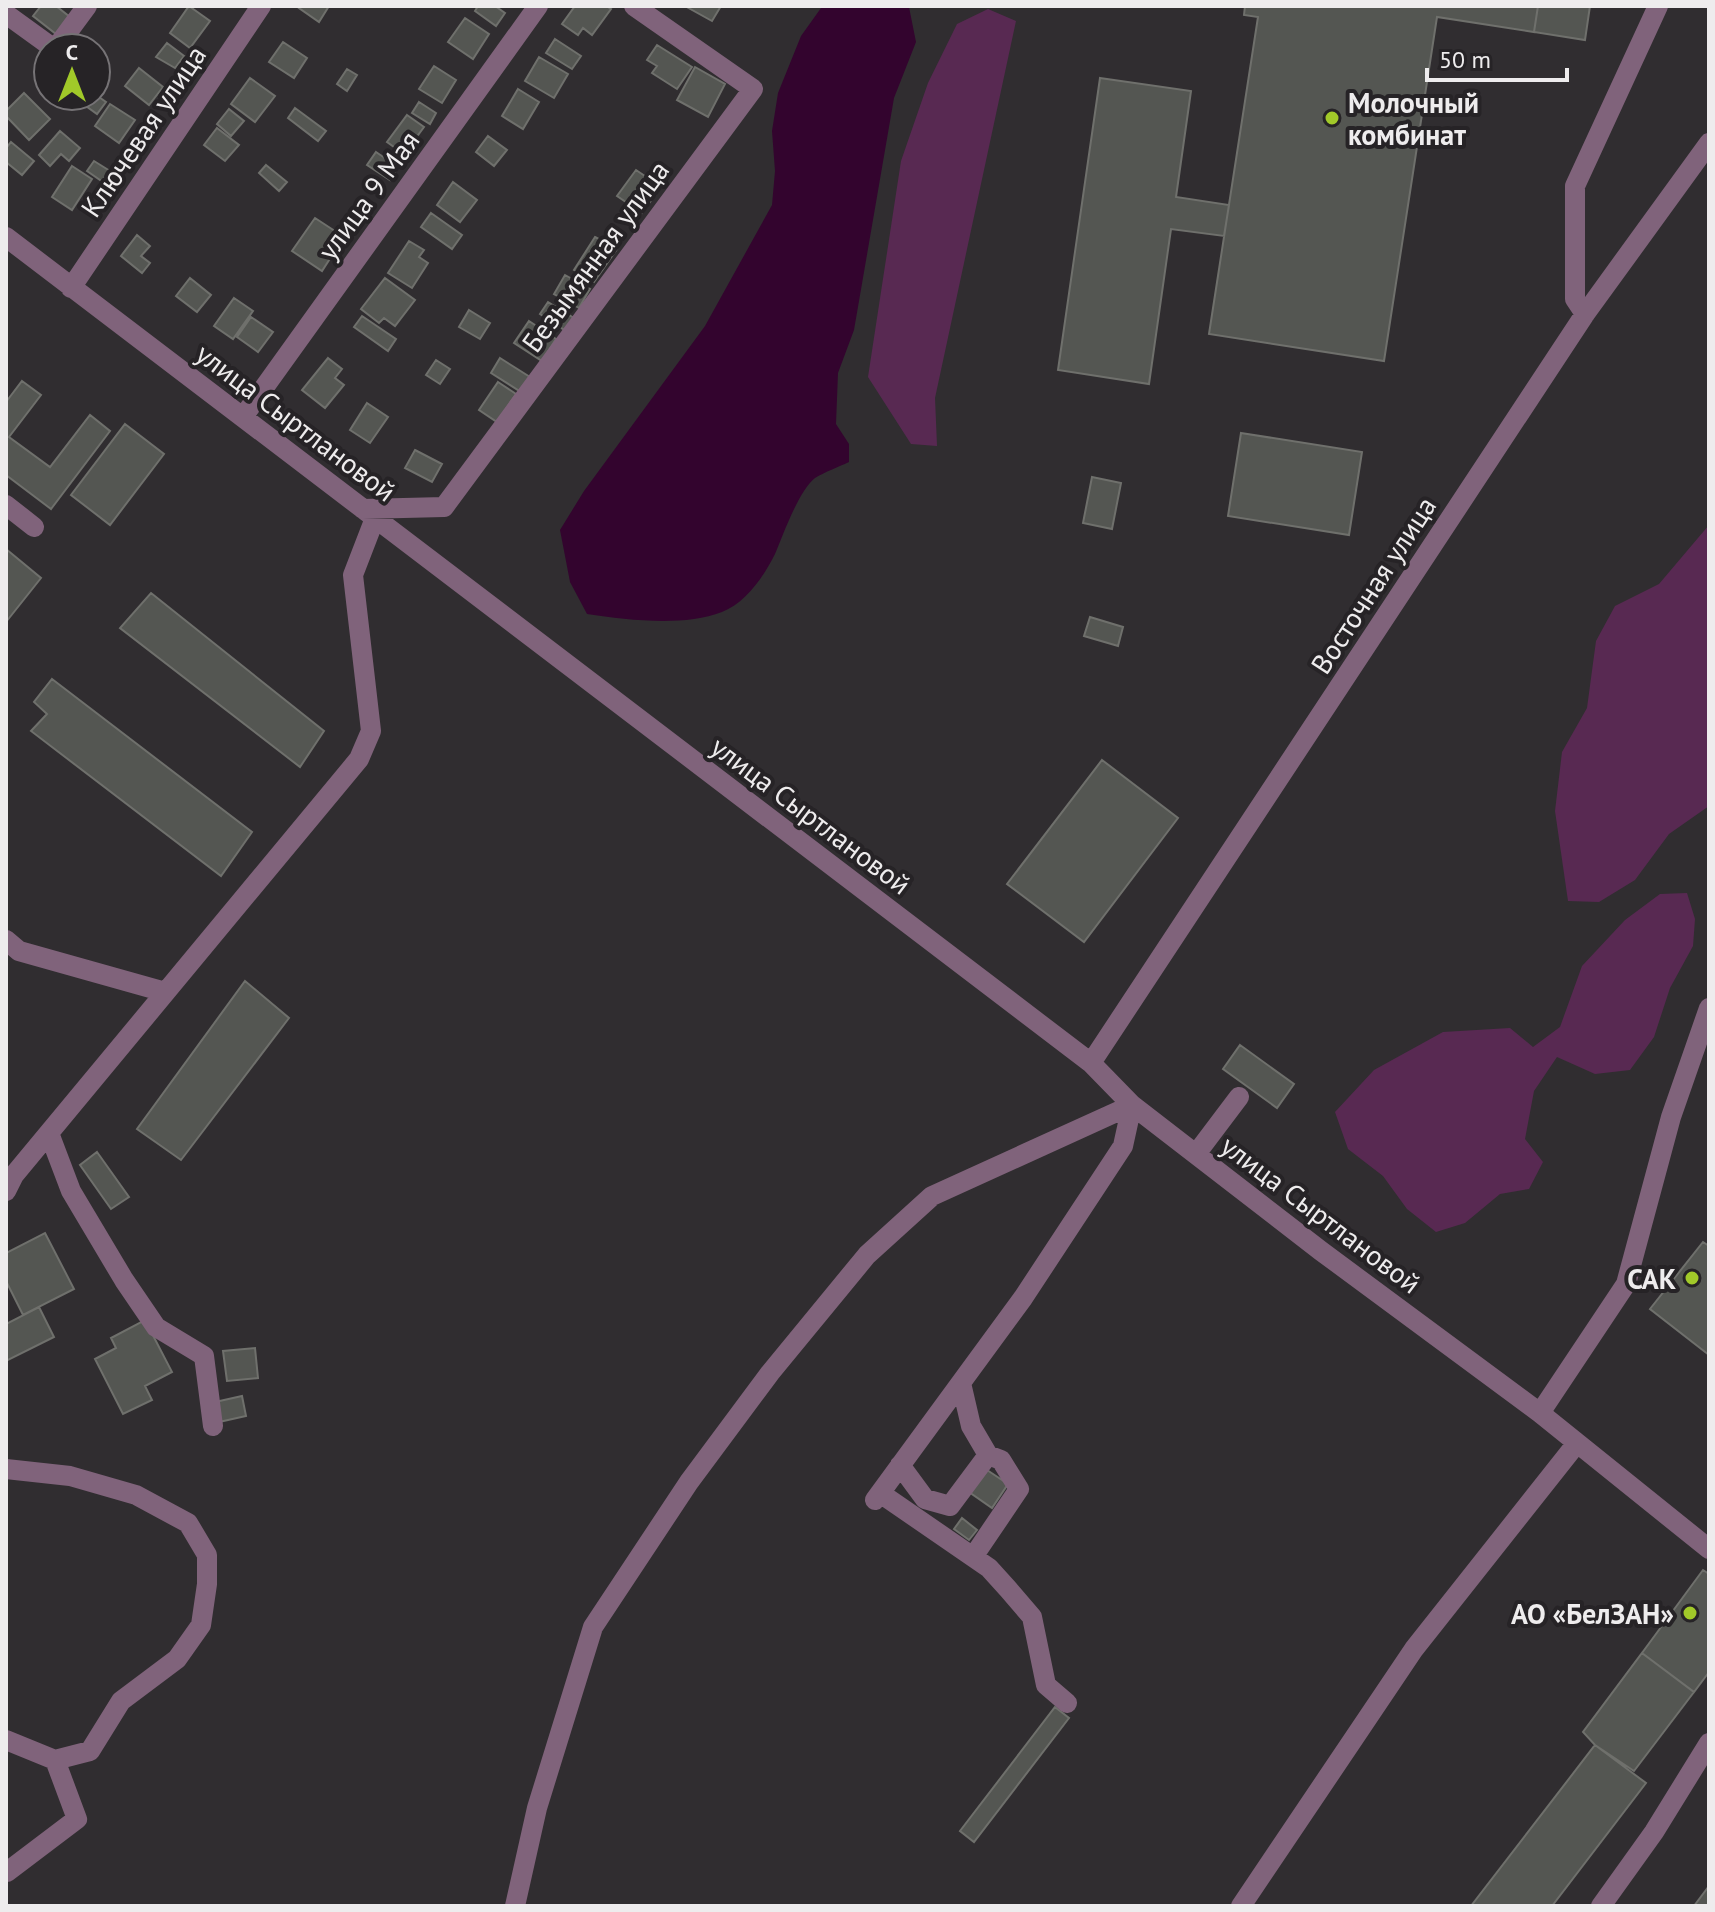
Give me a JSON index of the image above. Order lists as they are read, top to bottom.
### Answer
{
  "streets": {
    "street": [
      "Ключевая улица",
      "улица 9 Мая",
      "Безымянная улица",
      "улица Сыртлановой",
      "Восточная улица"
    ]
  },
  "crossings": [
    ["Ключевая улица", "улица Сыртлановой"],
    ["улица 9 Мая", "улица Сыртлановой"],
    ["Безымянная улица", "улица Сыртлановой"],
    ["улица Сыртлановой", "Восточная улица"]
  ],
  "places": ["Молочный комбинат", "САК", "АО «БелЗАН»"],
  "scale_bar": "50 m",
  "north": "top"
}
